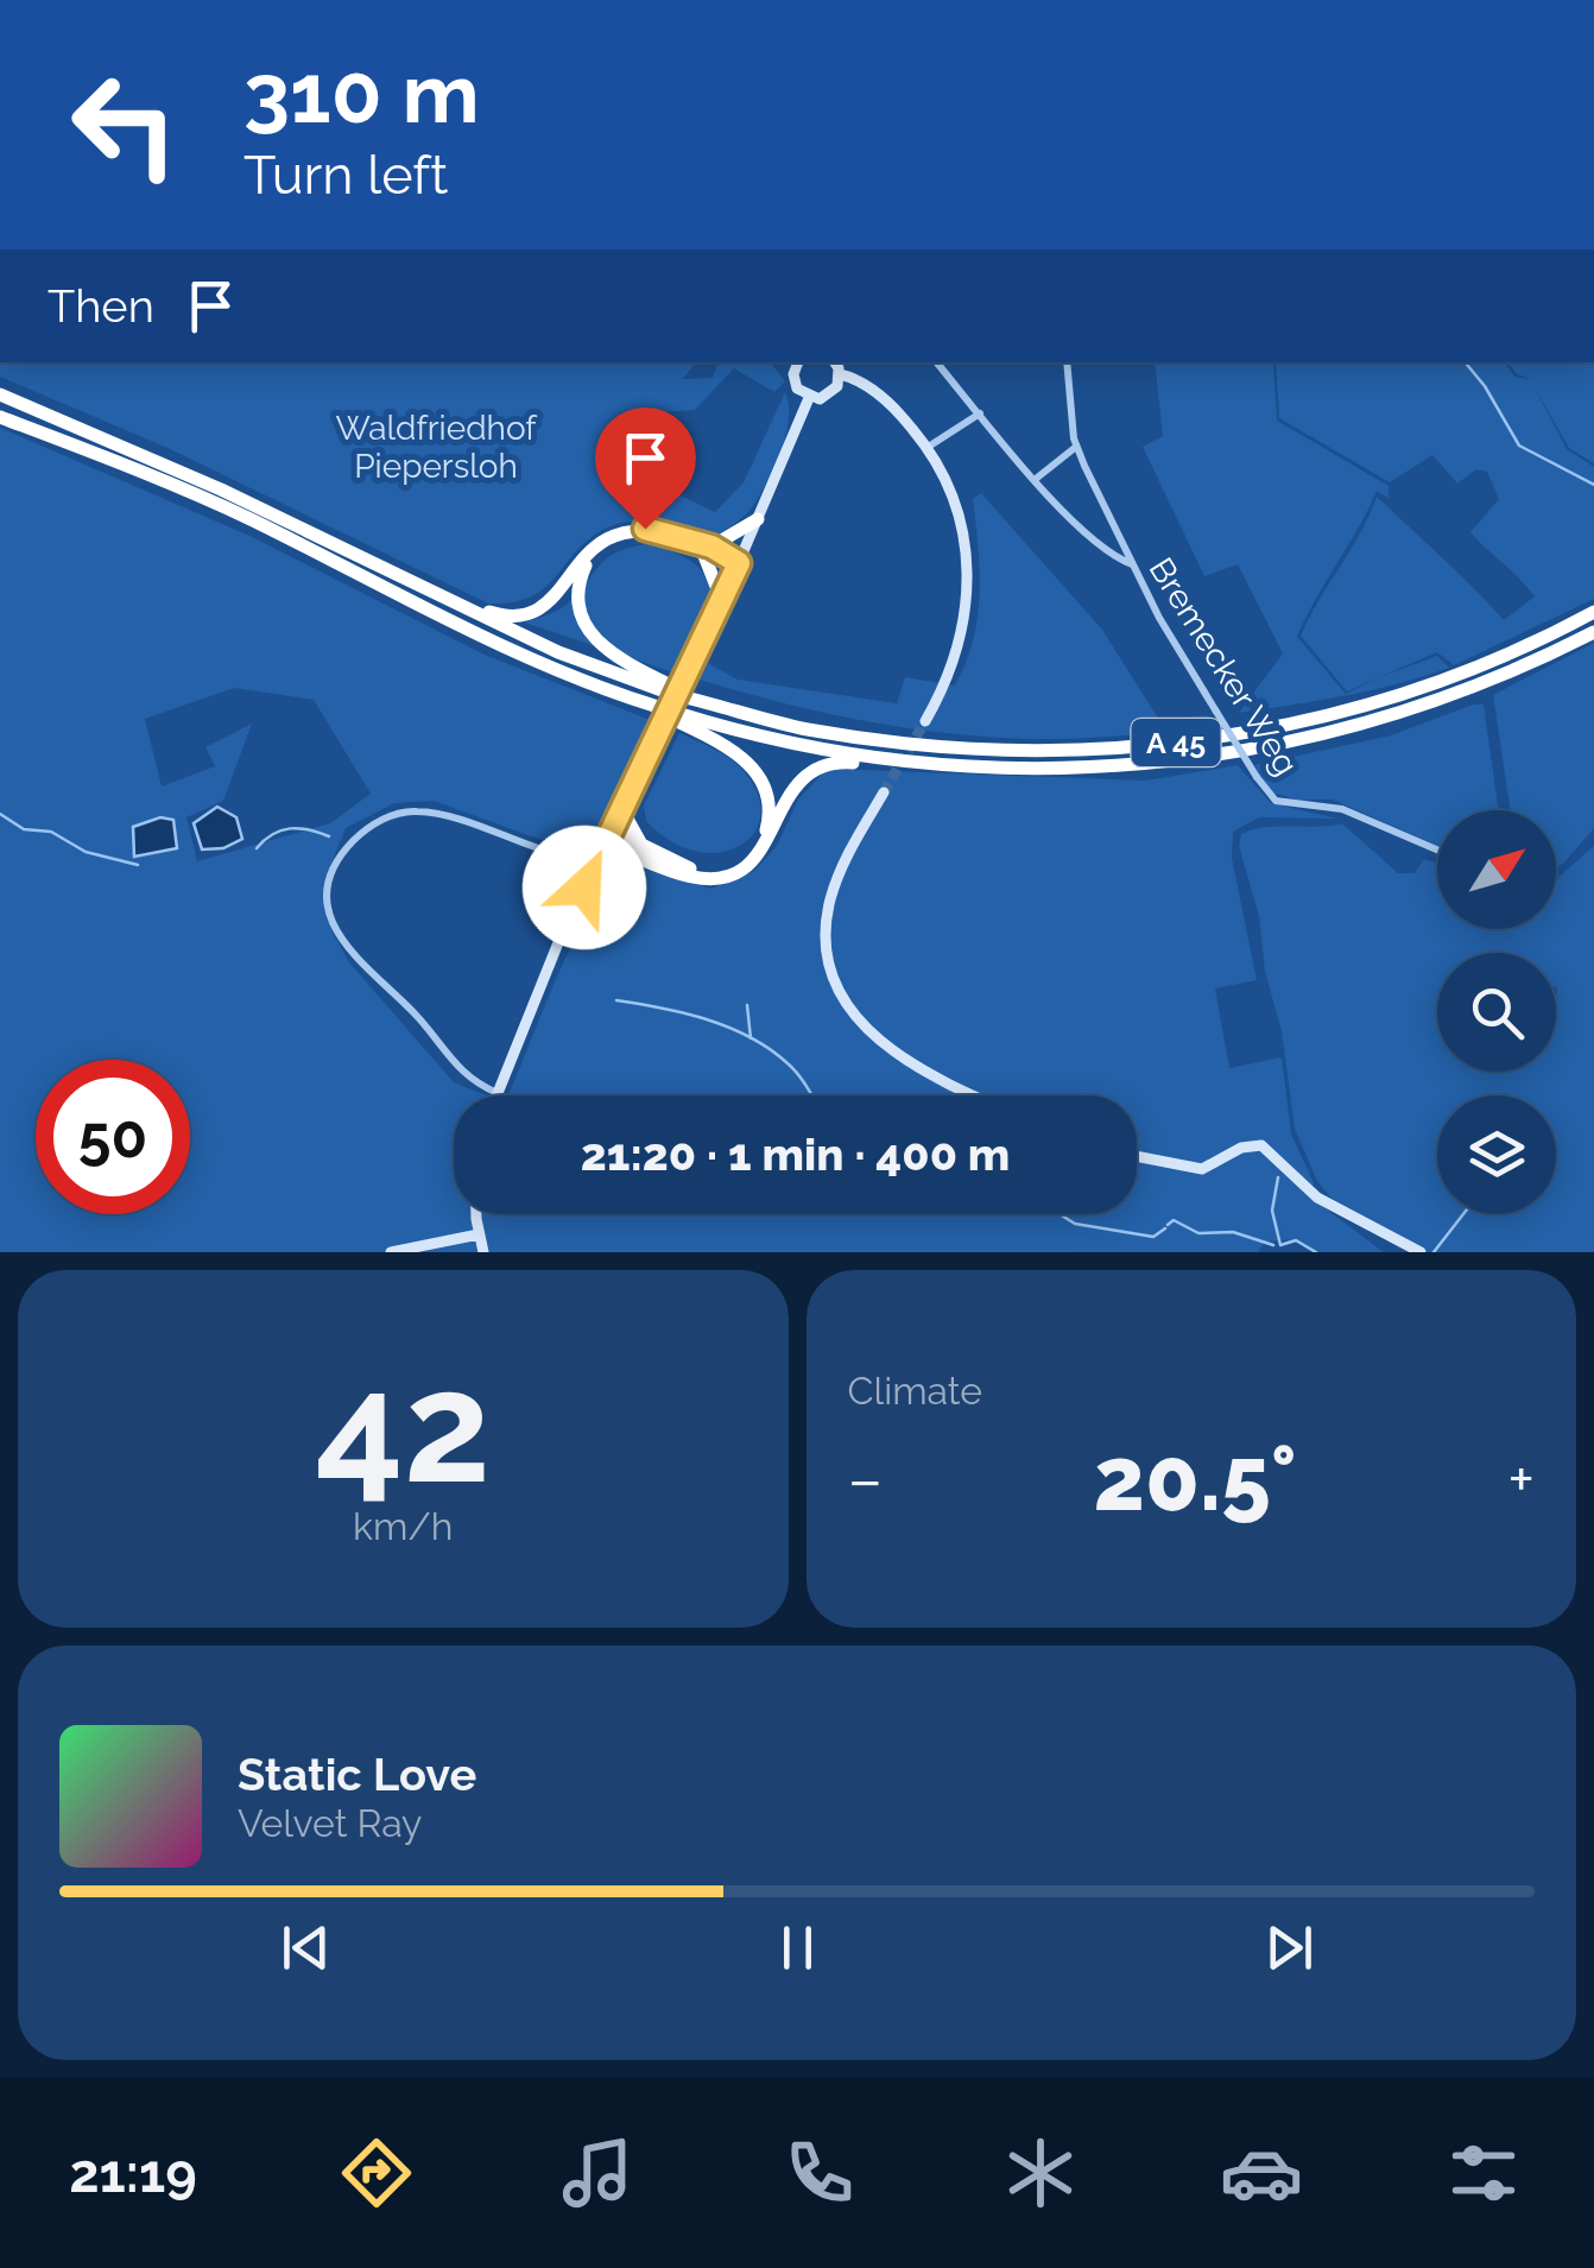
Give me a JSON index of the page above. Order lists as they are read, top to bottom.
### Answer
{
  "streets": {
    "highway": ["A 45"],
    "street": ["Bremecker Weg"]
  },
  "parks": ["Waldfriedhof Piepersloh"],
  "north": "top right",
  "page": {
    "turn": ["310 m", "Turn left"],
    "then": "Then",
    "limit": "50",
    "trip": "21:20 · 1 min · 400 m",
    "tile": [
      ["42", "km/h"],
      "Climate"
    ],
    "heat": ["−", "20.5°", "+"],
    "song": ["Static Love", "Velvet Ray"],
    "tabs": "21:19"
  }
}
